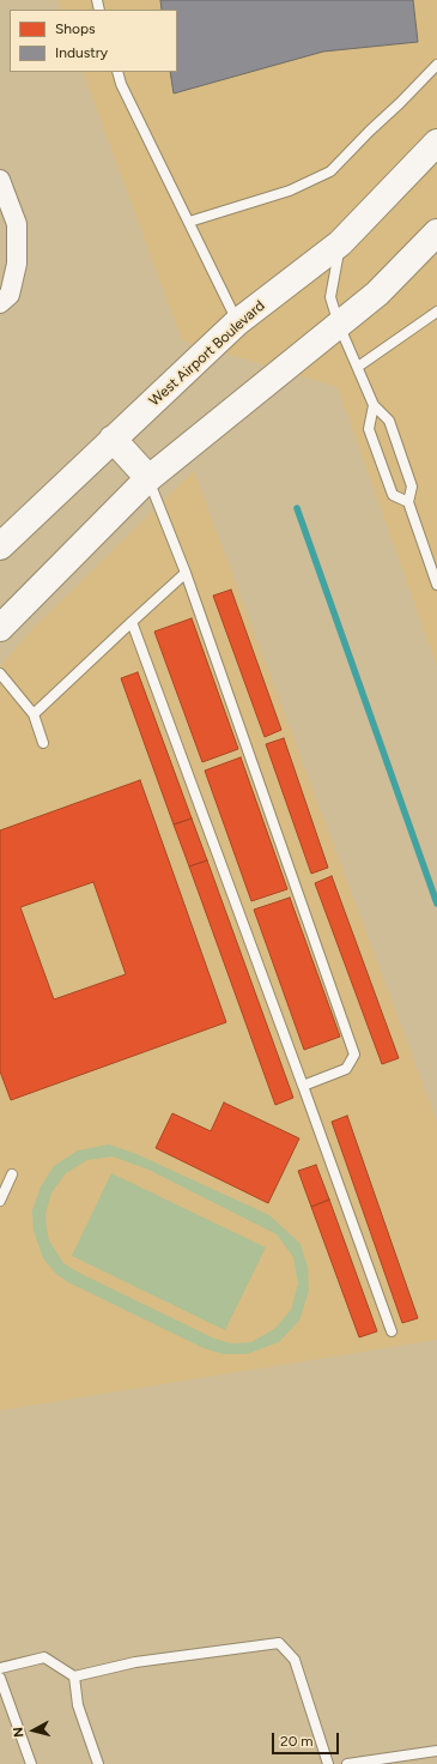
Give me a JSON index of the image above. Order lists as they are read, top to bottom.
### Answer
{
  "streets": {
    "main road": ["West Airport Boulevard"]
  },
  "legend": ["Shops", "Industry"],
  "scale_bar": "20 m",
  "north": "left"
}
